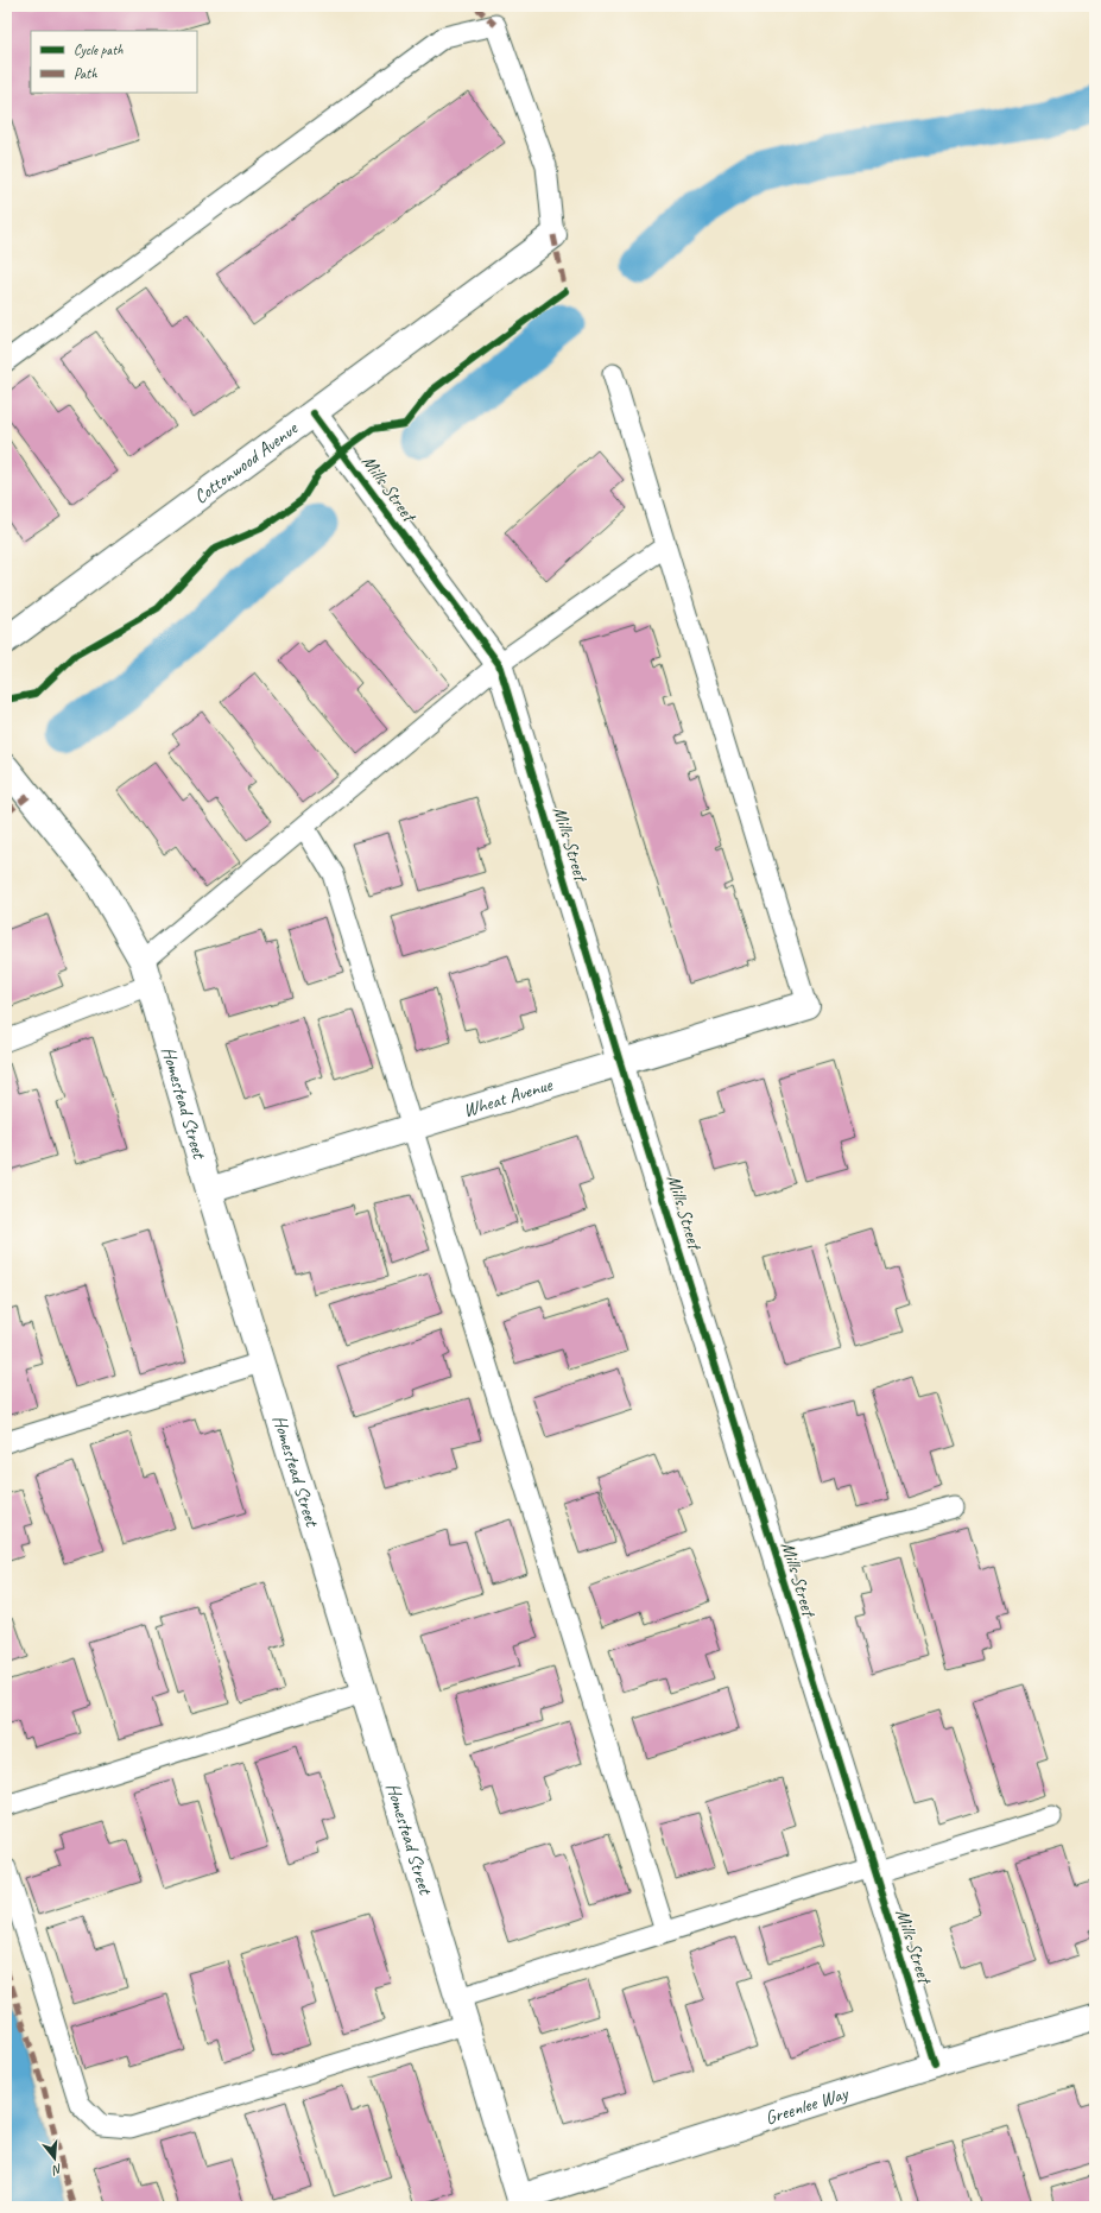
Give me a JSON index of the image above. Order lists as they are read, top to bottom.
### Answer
{
  "streets": {
    "street": [
      "Cottonwood Avenue",
      "Mills Street",
      "Wheat Avenue",
      "Homestead Street",
      "Greenlee Way"
    ]
  },
  "crossings": [
    ["Cottonwood Avenue", "Mills Street"],
    ["Mills Street", "Wheat Avenue"],
    ["Mills Street", "Greenlee Way"],
    ["Wheat Avenue", "Homestead Street"],
    ["Homestead Street", "Greenlee Way"]
  ],
  "legend": ["Cycle path", "Path"],
  "north": "bottom"
}
